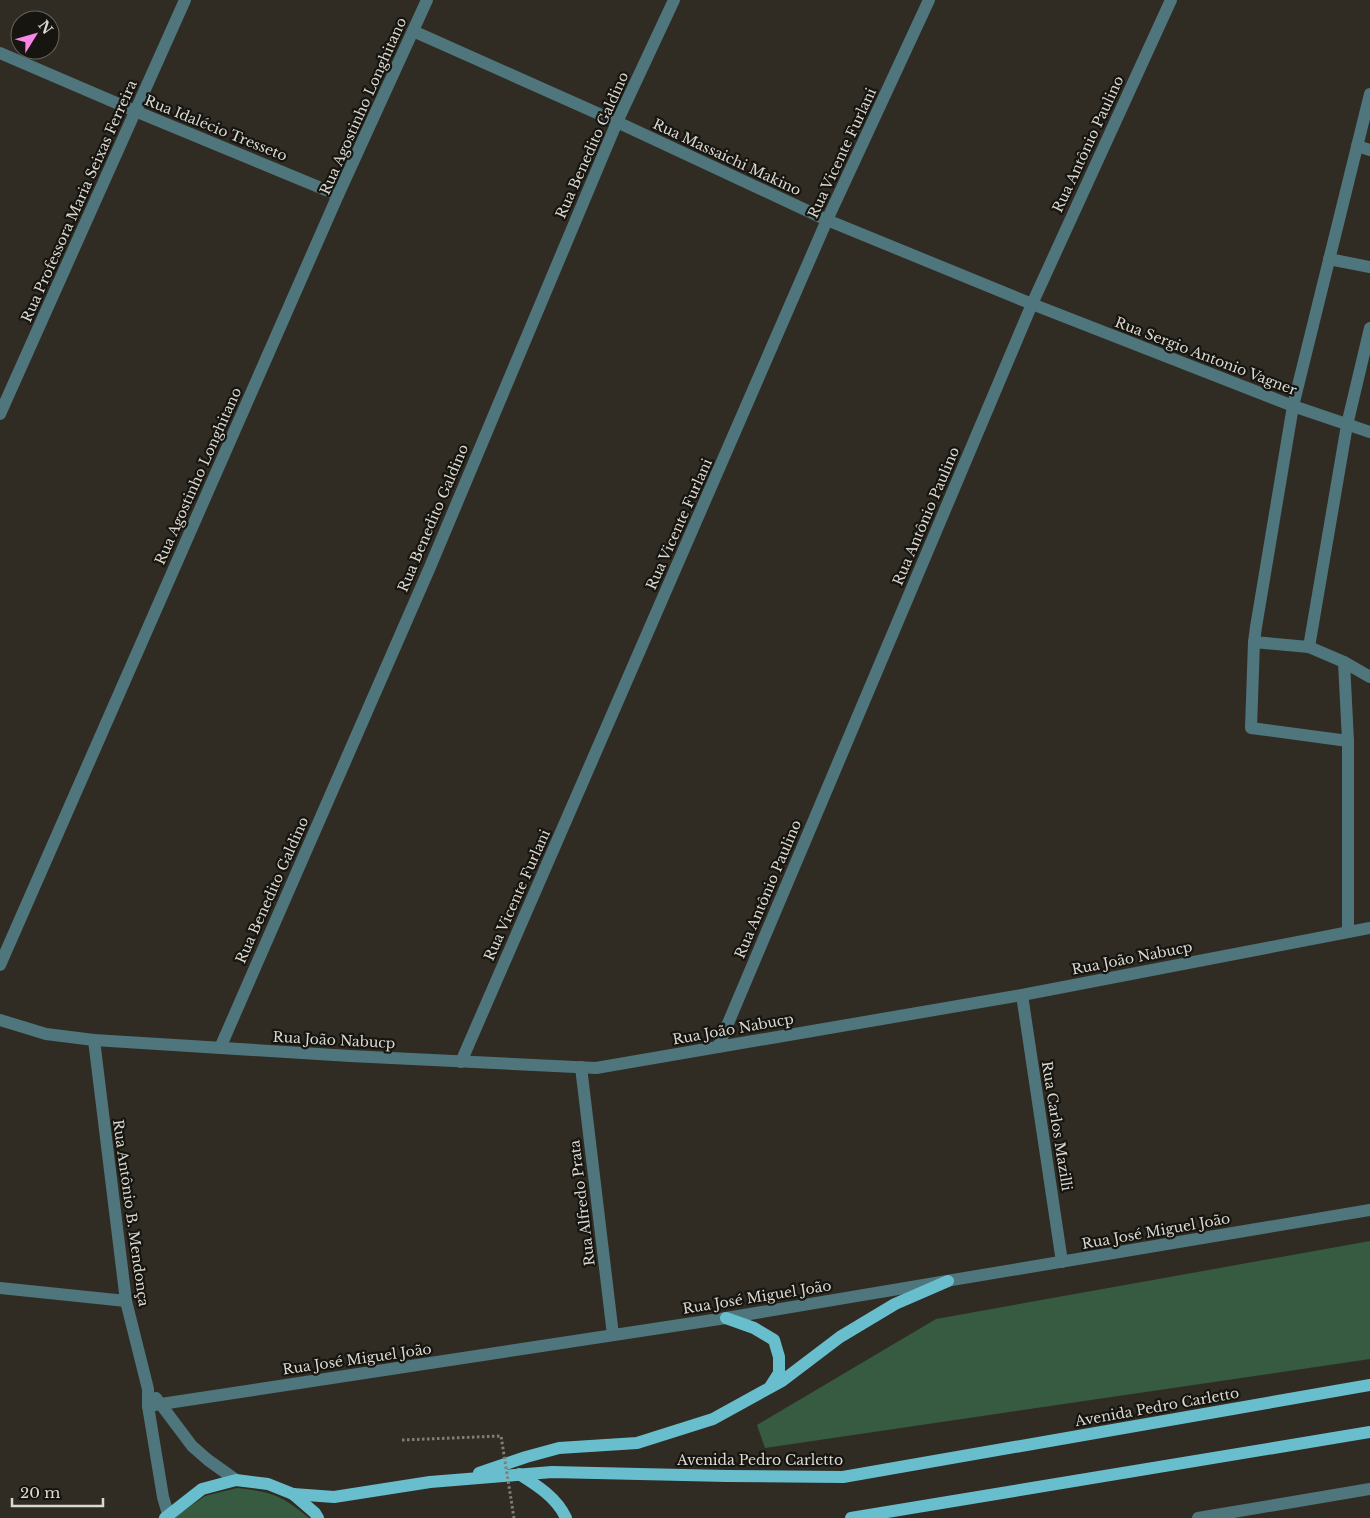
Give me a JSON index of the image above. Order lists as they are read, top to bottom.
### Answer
{
  "streets": {
    "main road": ["Avenida Pedro Carletto"],
    "street": [
      "Rua Agostinho Longhitano",
      "Rua Idalécio Tresseto",
      "Rua Antônio Paulino",
      "Rua Benedito Galdino",
      "Rua Vicente Furlani",
      "Rua Massaichi Makino",
      "Rua Professora Maria Seixas Ferreira",
      "Rua Sergio Antonio Vagner",
      "Rua João Nabucp",
      "Rua Carlos Mazilli",
      "Rua Alfredo Prata",
      "Rua Antônio B. Mendonça",
      "Rua José Miguel João"
    ]
  },
  "crossings": [
    ["Rua Agostinho Longhitano", "Rua Idalécio Tresseto"],
    ["Rua Agostinho Longhitano", "Rua Massaichi Makino"],
    ["Rua Idalécio Tresseto", "Rua Professora Maria Seixas Ferreira"],
    ["Rua Antônio Paulino", "Rua Massaichi Makino"],
    ["Rua Antônio Paulino", "Rua Sergio Antonio Vagner"],
    ["Rua Antônio Paulino", "Rua João Nabucp"],
    ["Rua Benedito Galdino", "Rua Massaichi Makino"],
    ["Rua Benedito Galdino", "Rua João Nabucp"],
    ["Rua Vicente Furlani", "Rua Massaichi Makino"],
    ["Rua Vicente Furlani", "Rua João Nabucp"],
    ["Rua Massaichi Makino", "Rua Sergio Antonio Vagner"],
    ["Rua João Nabucp", "Rua Carlos Mazilli"],
    ["Rua João Nabucp", "Rua Alfredo Prata"],
    ["Rua João Nabucp", "Rua Antônio B. Mendonça"],
    ["Rua Carlos Mazilli", "Rua José Miguel João"],
    ["Rua Alfredo Prata", "Rua José Miguel João"],
    ["Rua Antônio B. Mendonça", "Rua José Miguel João"]
  ],
  "scale_bar": "20 m",
  "north": "top right"
}
